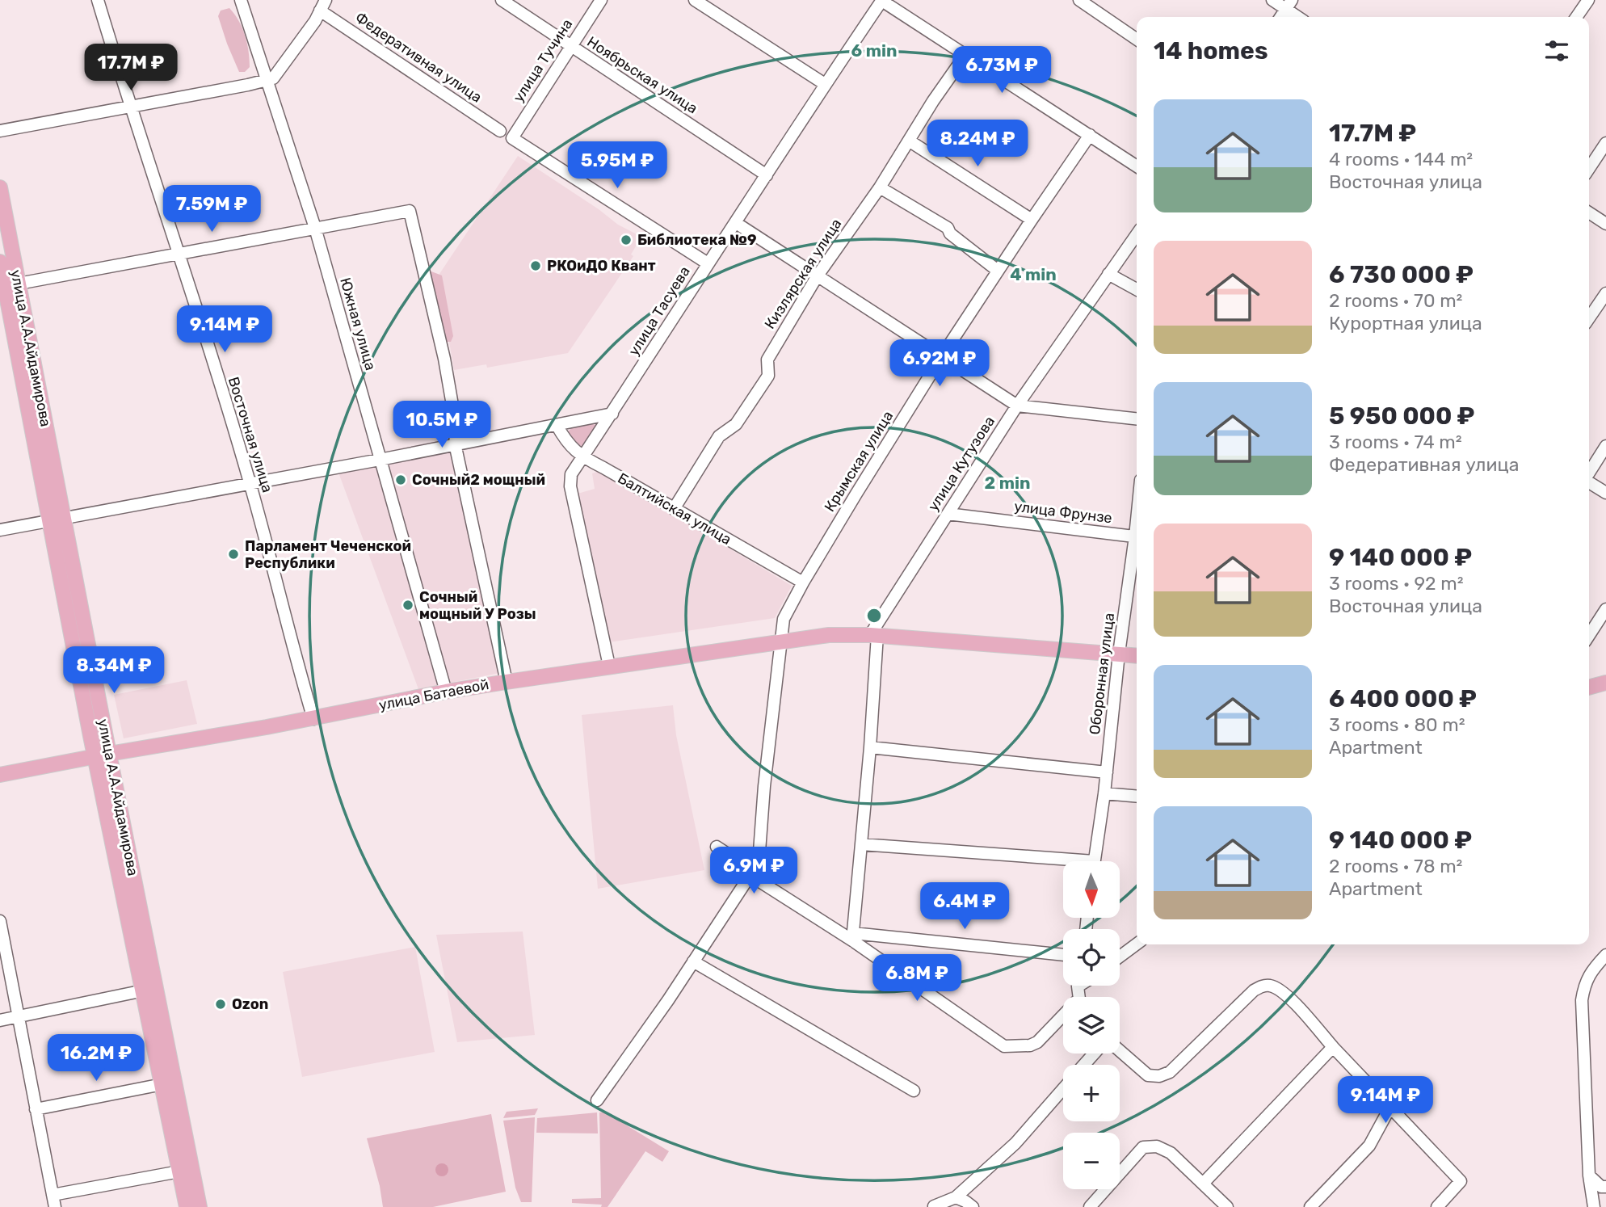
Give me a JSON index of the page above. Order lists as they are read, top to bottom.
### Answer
{
  "streets": {
    "main road": ["улица А.А.Айдамирова", "улица Батаевой"],
    "street": [
      "Федеративная улица",
      "улица Тучина",
      "Ноябрьская улица",
      "Кизлярская улица",
      "улица Тасуева",
      "Южная улица",
      "Восточная улица",
      "Крымская улица",
      "улица Кутузова",
      "Балтийская улица",
      "улица Фрунзе",
      "Оборонная улица"
    ]
  },
  "crossings": [
    ["улица Тучина", "Ноябрьская улица"],
    ["улица Тучина", "улица Тасуева"],
    ["Ноябрьская улица", "улица Тасуева"],
    ["Кизлярская улица", "Балтийская улица"],
    ["улица Тасуева", "Балтийская улица"],
    ["улица Тасуева", "улица Батаевой"],
    ["Южная улица", "улица Батаевой"],
    ["улица А.А.Айдамирова", "улица Батаевой"],
    ["Восточная улица", "улица Батаевой"],
    ["Крымская улица", "Балтийская улица"],
    ["Крымская улица", "улица Батаевой"],
    ["улица Кутузова", "улица Фрунзе"],
    ["улица Кутузова", "улица Батаевой"]
  ],
  "places": [
    "Библиотека №9",
    "РКОиДО Квант",
    "Сочный2 мощный",
    "Парламент Чеченской Республики",
    "Сочный мощный У Розы",
    "Ozon"
  ],
  "north": "bottom",
  "page": {
    "heading": "14 homes",
    "price": [
      "17.7M ₽",
      "6.73M ₽",
      "8.24M ₽",
      "5.95M ₽",
      "7.59M ₽",
      "9.14M ₽",
      "6.92M ₽",
      "10.5M ₽",
      "8.34M ₽",
      "6.9M ₽",
      "6.4M ₽",
      "6.8M ₽",
      "16.2M ₽",
      "9.14M ₽"
    ],
    "list": [
      {
        "name": "17.7M ₽",
        "note": "4 rooms · 144 m² · Восточная улица"
      },
      {
        "name": "6 730 000 ₽",
        "note": "2 rooms · 70 m² · Курортная улица"
      },
      {
        "name": "5 950 000 ₽",
        "note": "3 rooms · 74 m² · Федеративная улица"
      },
      {
        "name": "9 140 000 ₽",
        "note": "3 rooms · 92 m² · Восточная улица"
      },
      {
        "name": "6 400 000 ₽",
        "note": "3 rooms · 80 m² · Apartment"
      },
      {
        "name": "9 140 000 ₽",
        "note": "2 rooms · 78 m² · Apartment"
      }
    ],
    "map_buttons": ["+", "−"]
  },
  "rings": ["6 min", "4 min", "2 min"]
}
